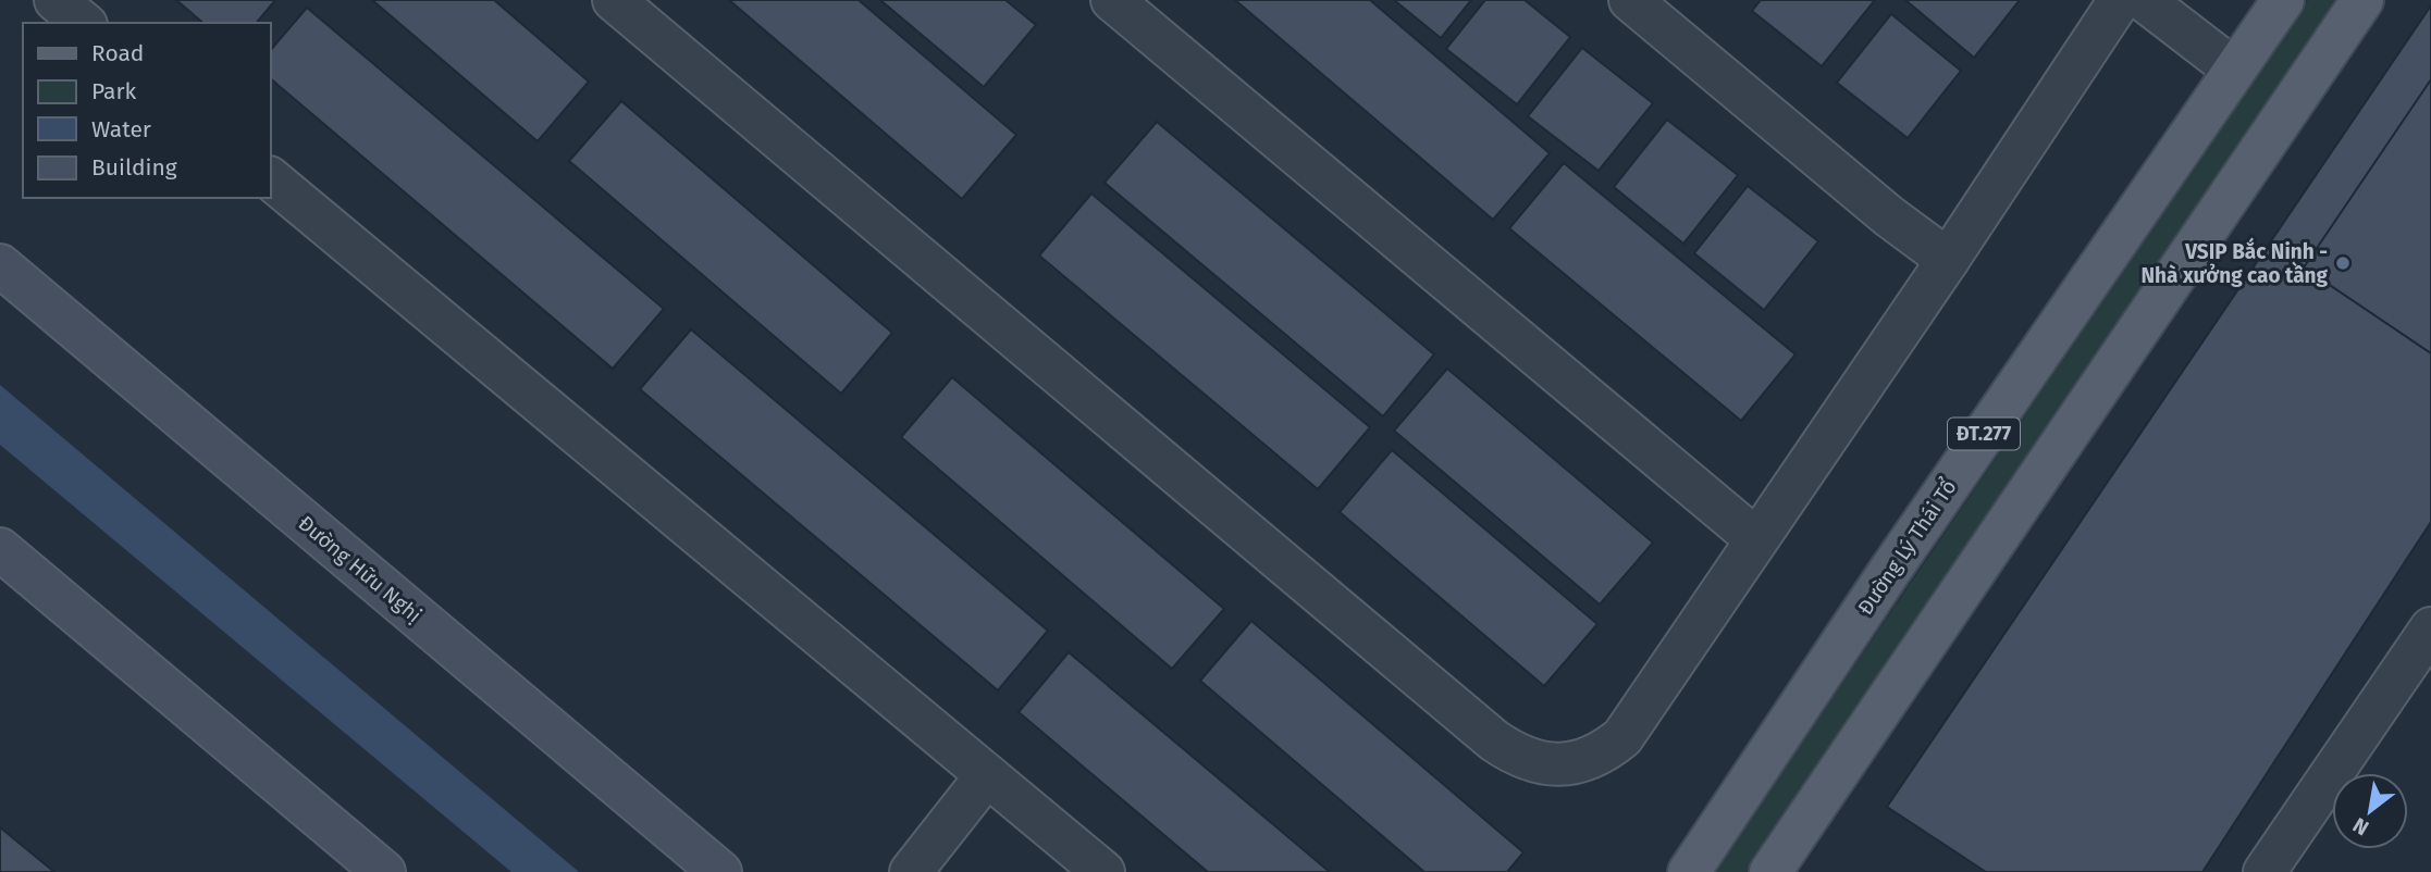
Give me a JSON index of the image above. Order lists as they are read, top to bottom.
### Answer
{
  "streets": {
    "main road": ["ĐT.277", "Đường Lý Thái Tổ", "Đường Hữu Nghị"]
  },
  "places": ["VSIP Bắc Ninh - Nhà xưởng cao tầng"],
  "legend": [
    "Road",
    "Park",
    "Water",
    "Building"
  ],
  "north": "bottom left"
}
